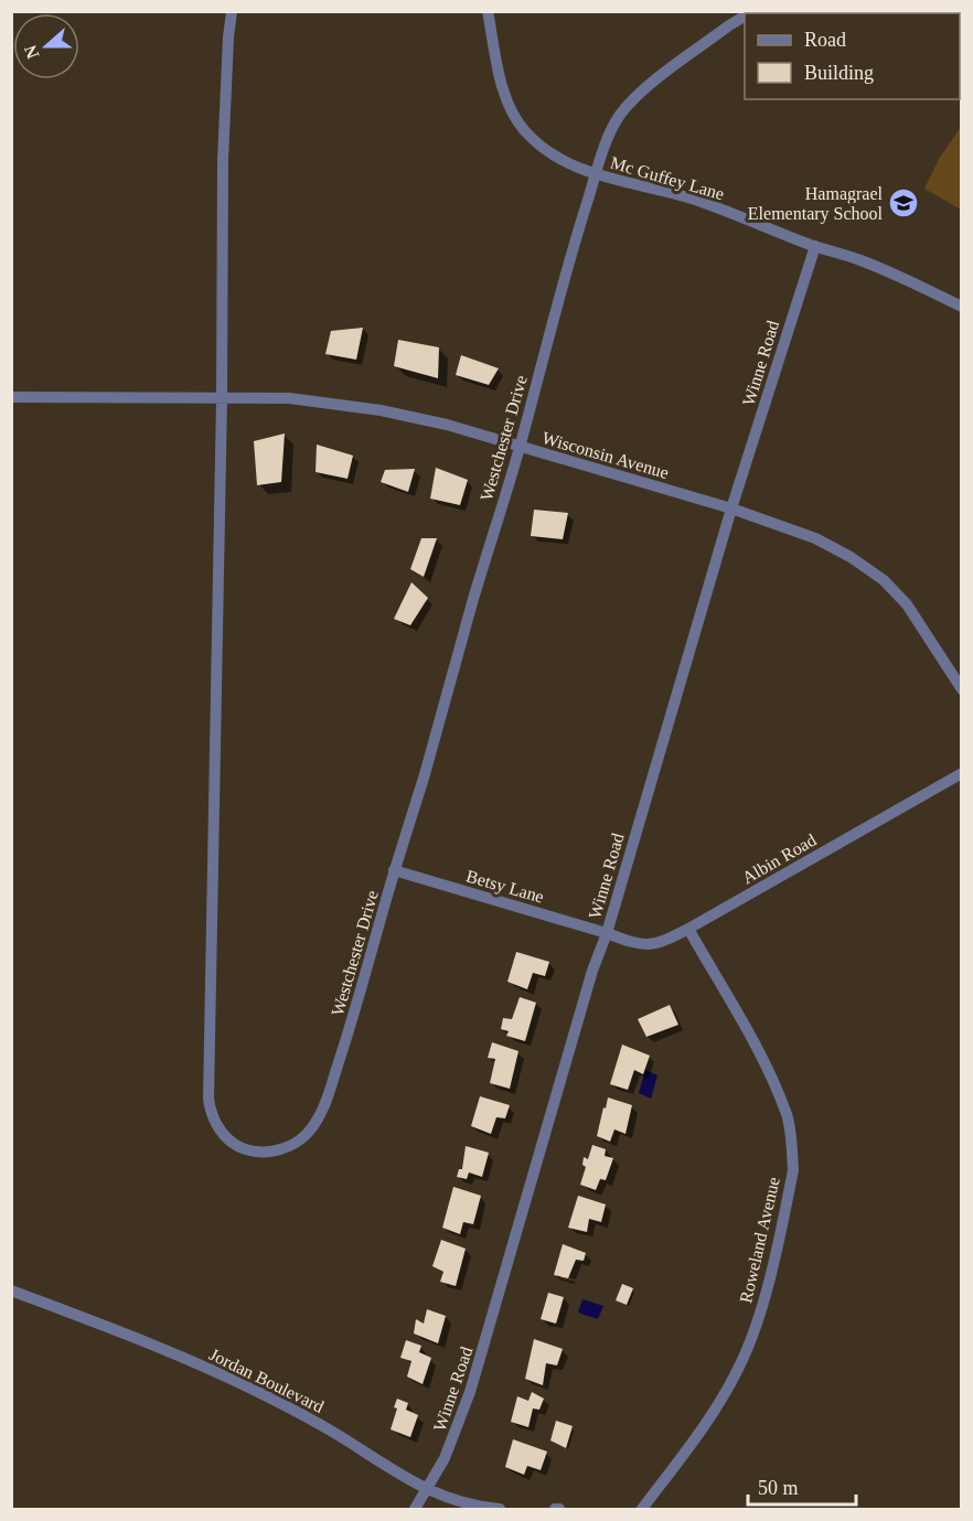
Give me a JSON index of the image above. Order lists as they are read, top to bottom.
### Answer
{
  "streets": {
    "street": [
      "Mc Guffey Lane",
      "Winne Road",
      "Westchester Drive",
      "Wisconsin Avenue",
      "Albin Road",
      "Betsy Lane",
      "Roweland Avenue",
      "Jordan Boulevard"
    ]
  },
  "crossings": [
    ["Mc Guffey Lane", "Winne Road"],
    ["Mc Guffey Lane", "Westchester Drive"],
    ["Winne Road", "Wisconsin Avenue"],
    ["Winne Road", "Albin Road"],
    ["Winne Road", "Betsy Lane"],
    ["Winne Road", "Jordan Boulevard"],
    ["Westchester Drive", "Wisconsin Avenue"],
    ["Westchester Drive", "Betsy Lane"],
    ["Albin Road", "Betsy Lane"],
    ["Albin Road", "Roweland Avenue"]
  ],
  "places": {
    "school or university": ["Hamagrael Elementary School"]
  },
  "legend": ["Road", "Building"],
  "scale_bar": "50 m",
  "north": "left"
}
